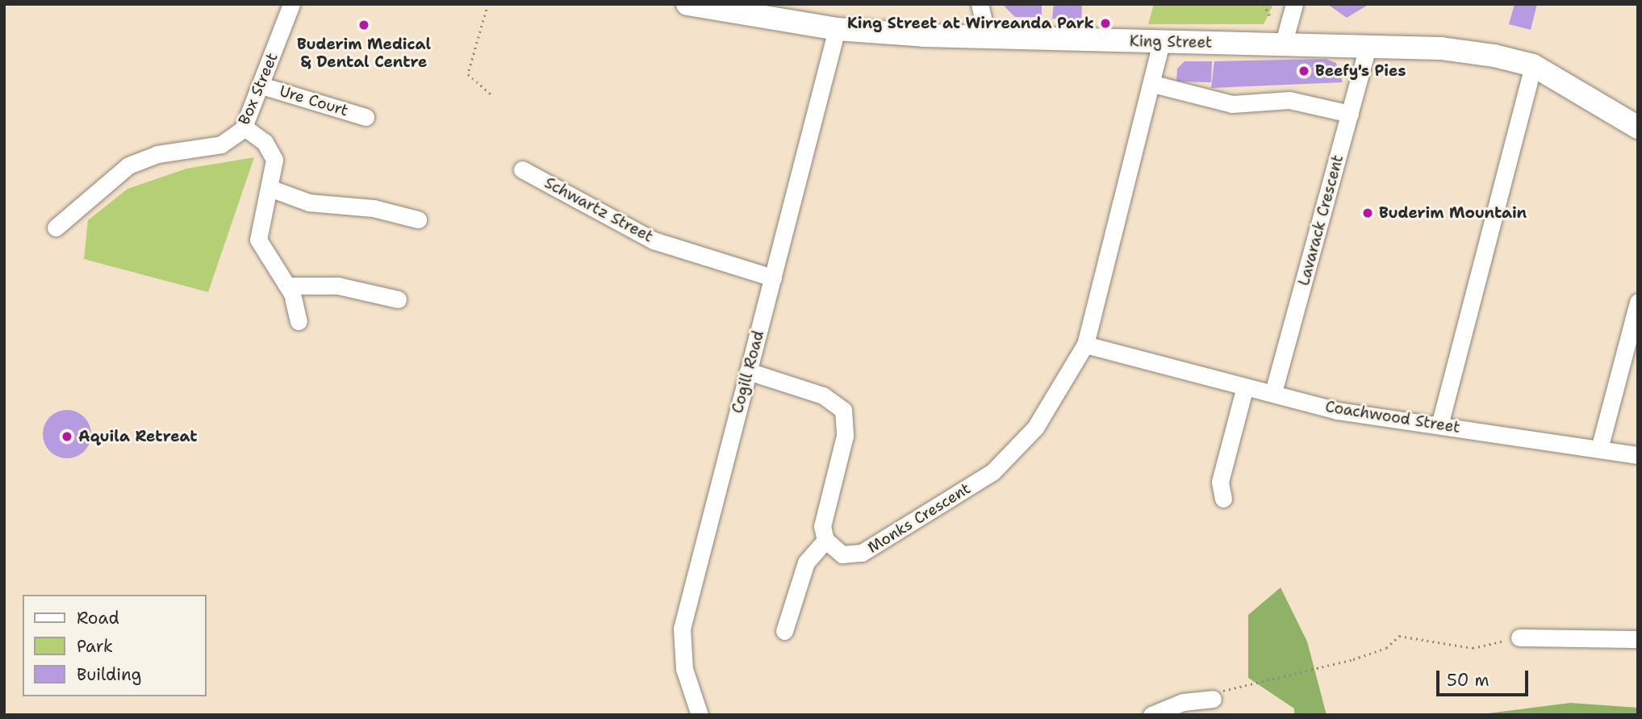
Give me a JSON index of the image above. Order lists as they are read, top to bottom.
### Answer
{
  "streets": {
    "main road": ["King Street"],
    "street": [
      "Box Street",
      "Ure Court",
      "Schwartz Street",
      "Lavarack Crescent",
      "Cogill Road",
      "Coachwood Street",
      "Monks Crescent"
    ]
  },
  "crossings": [
    ["King Street", "Lavarack Crescent"],
    ["King Street", "Cogill Road"],
    ["Box Street", "Ure Court"],
    ["Schwartz Street", "Cogill Road"],
    ["Lavarack Crescent", "Coachwood Street"],
    ["Coachwood Street", "Monks Crescent"]
  ],
  "places": [
    "King Street at Wirreanda Park",
    "Buderim Medical & Dental Centre",
    "Beefy's Pies",
    "Buderim Mountain",
    "Aquila Retreat"
  ],
  "legend": ["Road", "Park", "Building"],
  "scale_bar": "50 m"
}
